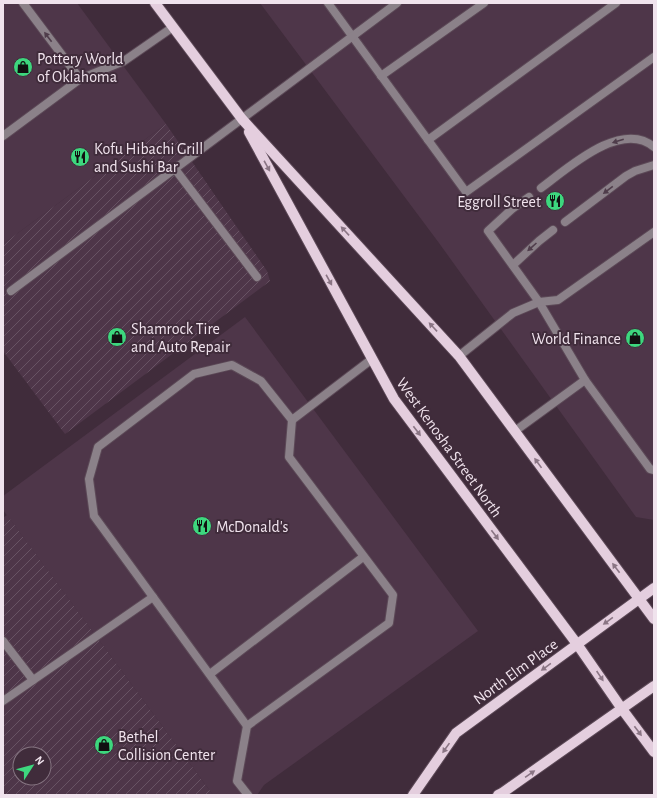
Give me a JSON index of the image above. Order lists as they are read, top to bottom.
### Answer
{
  "streets": {
    "main road": ["West Kenosha Street North", "North Elm Place"]
  },
  "crossings": [
    ["West Kenosha Street North", "North Elm Place"]
  ],
  "places": {
    "shop": [
      "Pottery World of Oklahoma",
      "Shamrock Tire and Auto Repair",
      "World Finance",
      "Bethel Collision Center"
    ],
    "restaurant": ["Kofu Hibachi Grill and Sushi Bar", "Eggroll Street", "McDonald's"]
  },
  "north": "top right"
}
